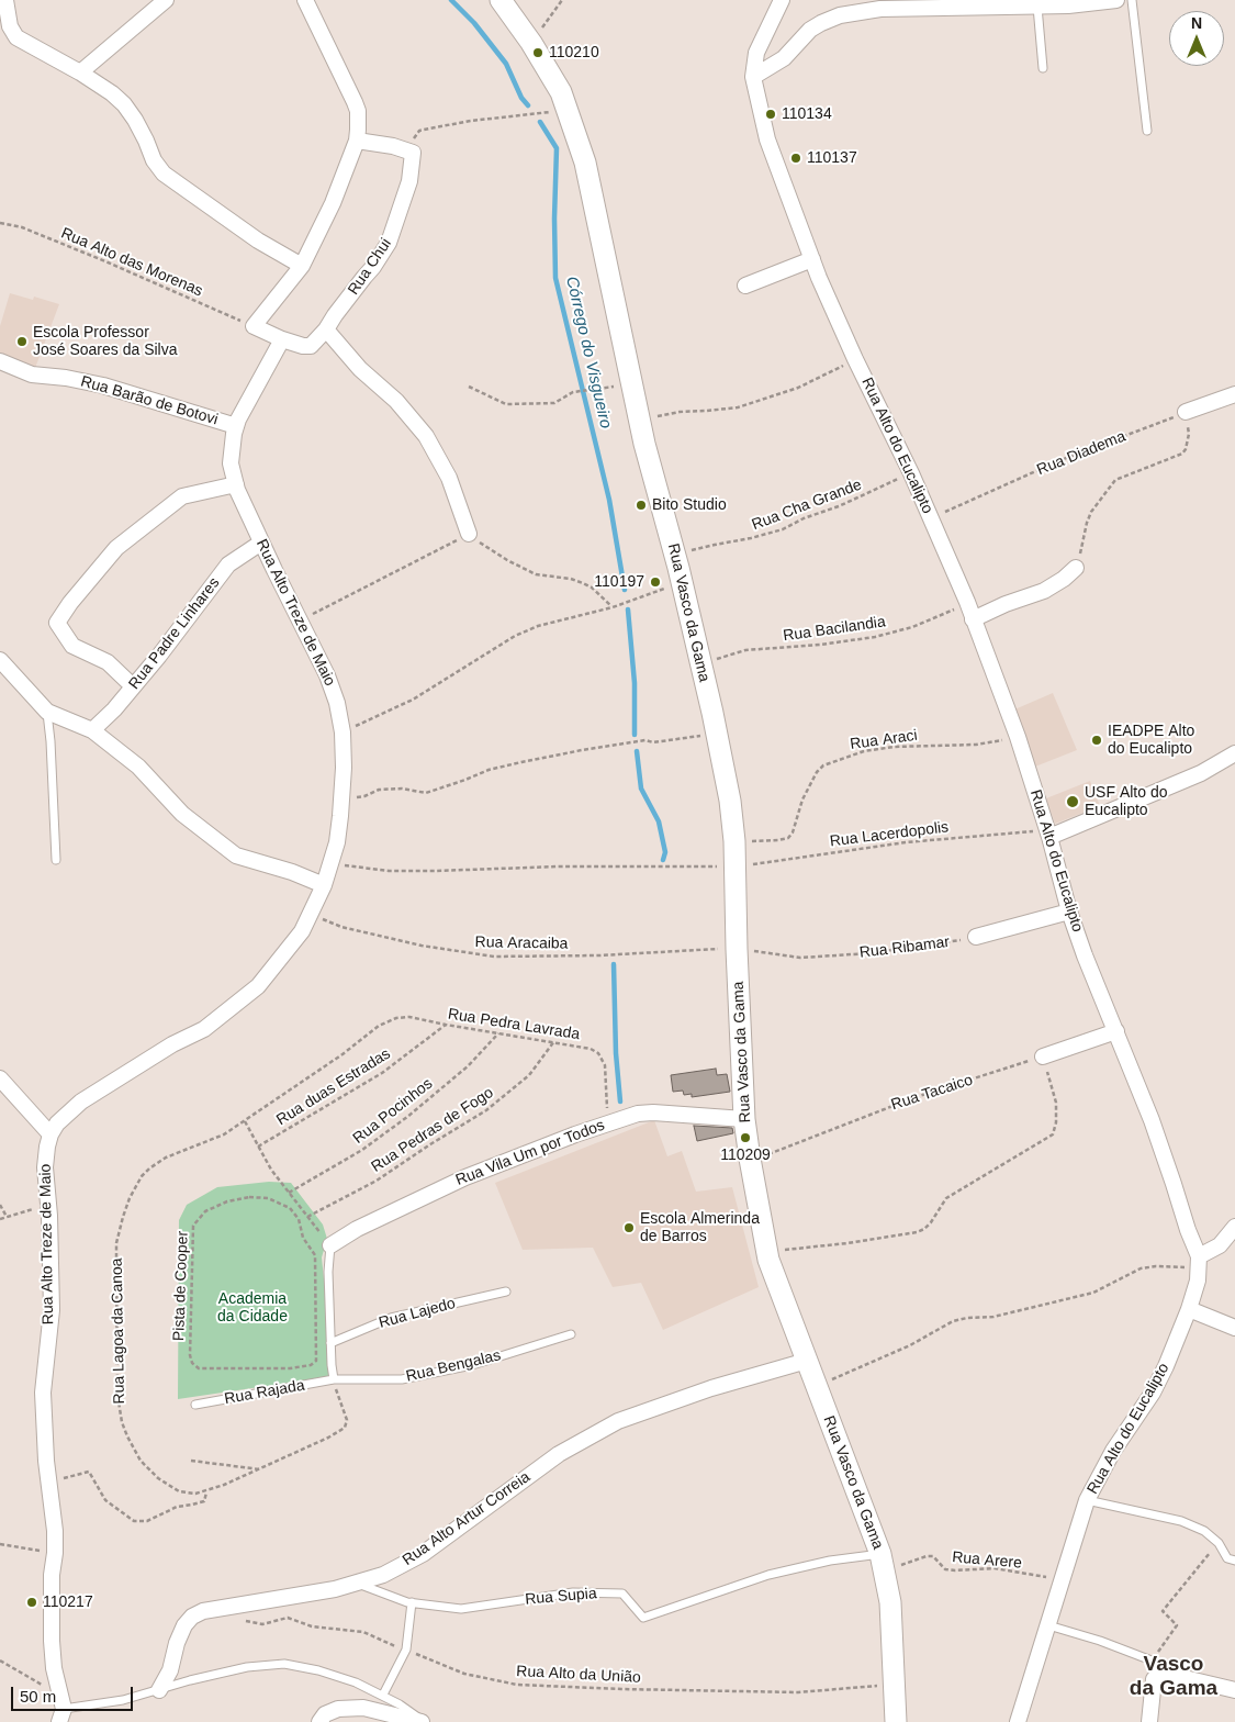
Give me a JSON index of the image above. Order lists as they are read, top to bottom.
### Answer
{
  "streets": {
    "main road": ["Rua Vasco da Gama"],
    "street": [
      "Rua Chui",
      "Rua Barão de Botovi",
      "Rua Alto do Eucalipto",
      "Rua Alto Treze de Maio",
      "Rua Padre Linhares",
      "Rua Vila Um por Todos",
      "Rua Alto Artur Correia"
    ],
    "lane": [
      "Rua Lajedo",
      "Rua Bengalas",
      "Rua Rajada",
      "Rua Supia"
    ],
    "path": [
      "Rua Alto das Morenas",
      "Rua Diadema",
      "Rua Cha Grande",
      "Rua Bacilandia",
      "Rua Araci",
      "Rua Lacerdopolis",
      "Rua Aracaiba",
      "Rua Ribamar",
      "Rua Pedra Lavrada",
      "Rua duas Estradas",
      "Rua Tacaico",
      "Rua Pocinhos",
      "Rua Pedras de Fogo",
      "Pista de Cooper",
      "Rua Lagoa da Canoa",
      "Rua Arere",
      "Rua Alto da União"
    ]
  },
  "crossings": [
    ["Rua Alto das Morenas", "Rua Chui"],
    ["Rua Chui", "Rua Alto Treze de Maio"],
    ["Rua Barão de Botovi", "Rua Alto Treze de Maio"],
    ["Rua Alto do Eucalipto", "Rua Diadema"],
    ["Rua Alto do Eucalipto", "Rua Cha Grande"],
    ["Rua Alto do Eucalipto", "Rua Bacilandia"],
    ["Rua Alto do Eucalipto", "Rua Araci"],
    ["Rua Alto do Eucalipto", "Rua Lacerdopolis"],
    ["Rua Alto do Eucalipto", "Rua Arere"],
    ["Rua Cha Grande", "Rua Vasco da Gama"],
    ["Rua Alto Treze de Maio", "Rua Padre Linhares"],
    ["Rua Alto Treze de Maio", "Rua Lacerdopolis"],
    ["Rua Alto Treze de Maio", "Rua Aracaiba"],
    ["Rua Vasco da Gama", "Rua Bacilandia"],
    ["Rua Vasco da Gama", "Rua Araci"],
    ["Rua Vasco da Gama", "Rua Lacerdopolis"],
    ["Rua Vasco da Gama", "Rua Aracaiba"],
    ["Rua Vasco da Gama", "Rua Ribamar"],
    ["Rua Vasco da Gama", "Rua Tacaico"],
    ["Rua Vasco da Gama", "Rua Vila Um por Todos"],
    ["Rua Vasco da Gama", "Rua Alto Artur Correia"],
    ["Rua Vasco da Gama", "Rua Arere"],
    ["Rua Vasco da Gama", "Rua Supia"],
    ["Rua Vasco da Gama", "Rua Alto da União"],
    ["Rua Aracaiba", "Rua Ribamar"],
    ["Rua Pedra Lavrada", "Rua duas Estradas"],
    ["Rua Pedra Lavrada", "Rua Pocinhos"],
    ["Rua Pedra Lavrada", "Rua Pedras de Fogo"],
    ["Rua Pedra Lavrada", "Rua Vila Um por Todos"],
    ["Rua Pedra Lavrada", "Rua Lagoa da Canoa"],
    ["Rua Lagoa da Canoa", "Rua Bengalas"],
    ["Rua Lagoa da Canoa", "Rua Rajada"],
    ["Rua Bengalas", "Rua Rajada"],
    ["Rua Alto Artur Correia", "Rua Supia"],
    ["Rua Arere", "Rua Supia"]
  ],
  "districts": ["Vasco da Gama"],
  "water": ["Córrego do Visgueiro"],
  "parks": ["Academia da Cidade"],
  "places": [
    "110210",
    "110134",
    "110137",
    "Escola Professor José Soares da Silva",
    "Bito Studio",
    "110197",
    "IEADPE Alto do Eucalipto",
    "USF Alto do Eucalipto",
    "110209",
    "Escola Almerinda de Barros",
    "110217"
  ],
  "scale_bar": "50 m",
  "north": "top"
}
